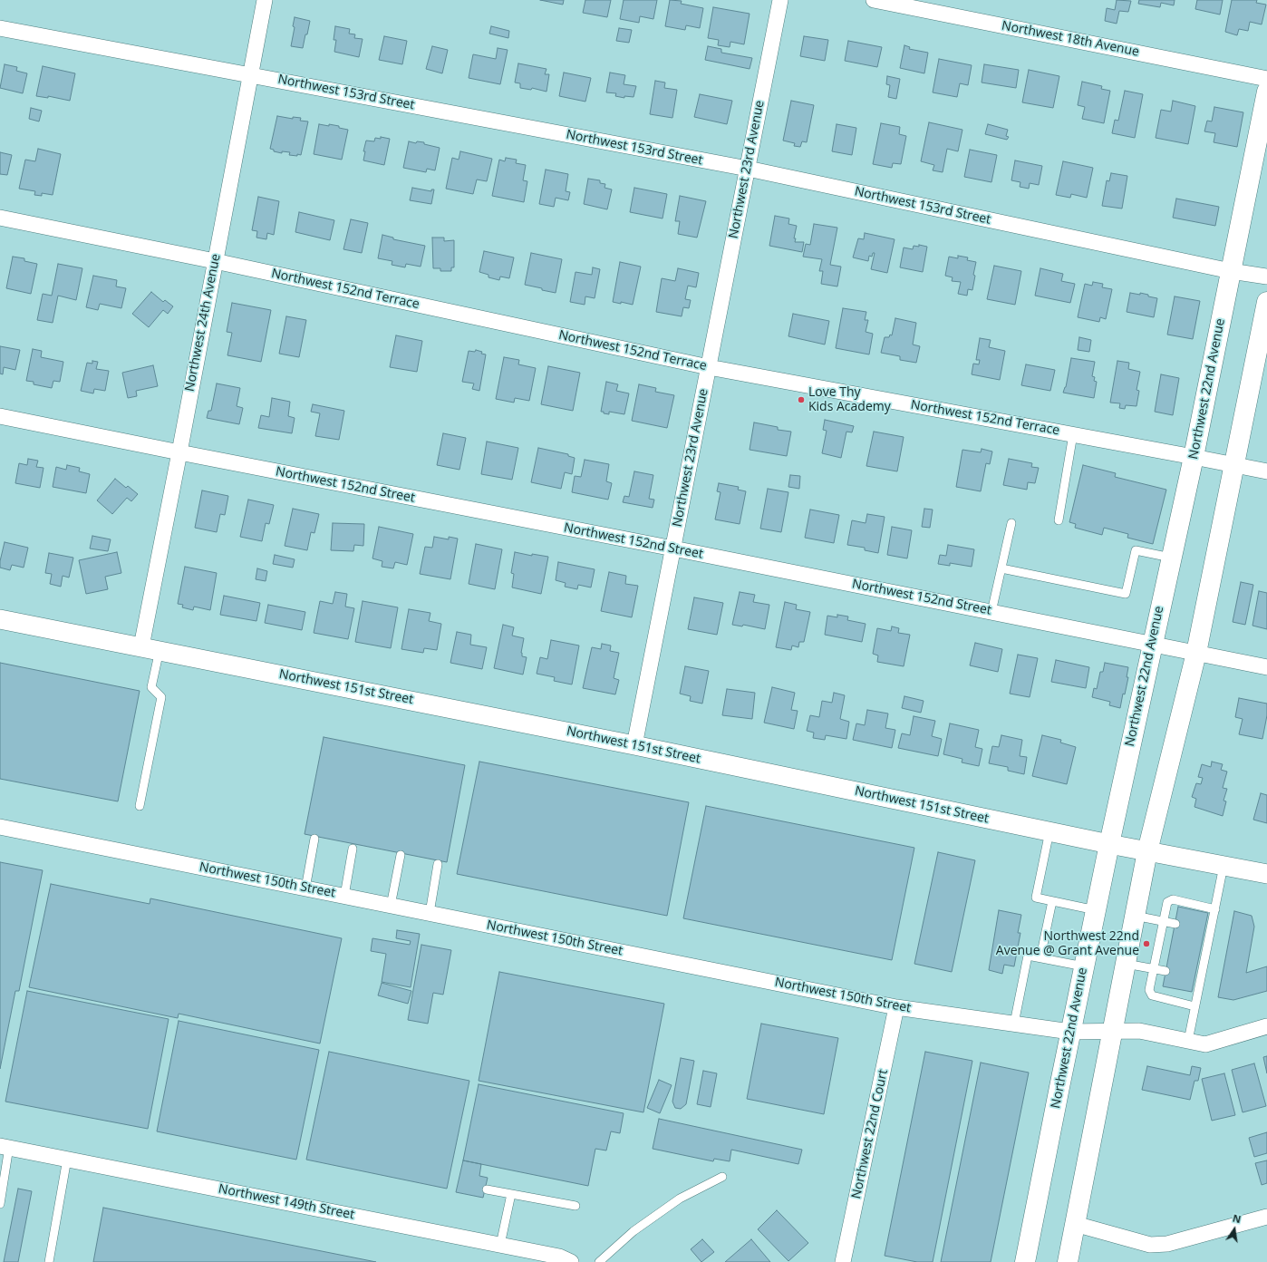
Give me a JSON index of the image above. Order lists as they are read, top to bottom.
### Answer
{
  "streets": {
    "main road": ["Northwest 22nd Avenue"],
    "street": [
      "Northwest 18th Avenue",
      "Northwest 153rd Street",
      "Northwest 23rd Avenue",
      "Northwest 152nd Terrace",
      "Northwest 24th Avenue",
      "Northwest 152nd Street",
      "Northwest 151st Street",
      "Northwest 150th Street",
      "Northwest 22nd Court",
      "Northwest 149th Street"
    ]
  },
  "crossings": [
    ["Northwest 153rd Street", "Northwest 23rd Avenue"],
    ["Northwest 153rd Street", "Northwest 24th Avenue"],
    ["Northwest 153rd Street", "Northwest 22nd Avenue"],
    ["Northwest 23rd Avenue", "Northwest 152nd Terrace"],
    ["Northwest 23rd Avenue", "Northwest 152nd Street"],
    ["Northwest 23rd Avenue", "Northwest 151st Street"],
    ["Northwest 152nd Terrace", "Northwest 24th Avenue"],
    ["Northwest 152nd Terrace", "Northwest 22nd Avenue"],
    ["Northwest 24th Avenue", "Northwest 152nd Street"],
    ["Northwest 24th Avenue", "Northwest 151st Street"],
    ["Northwest 22nd Avenue", "Northwest 152nd Street"],
    ["Northwest 22nd Avenue", "Northwest 151st Street"],
    ["Northwest 22nd Avenue", "Northwest 150th Street"],
    ["Northwest 150th Street", "Northwest 22nd Court"]
  ],
  "places": ["Love Thy Kids Academy", "Northwest 22nd Avenue @ Grant Avenue"],
  "north": "top"
}
